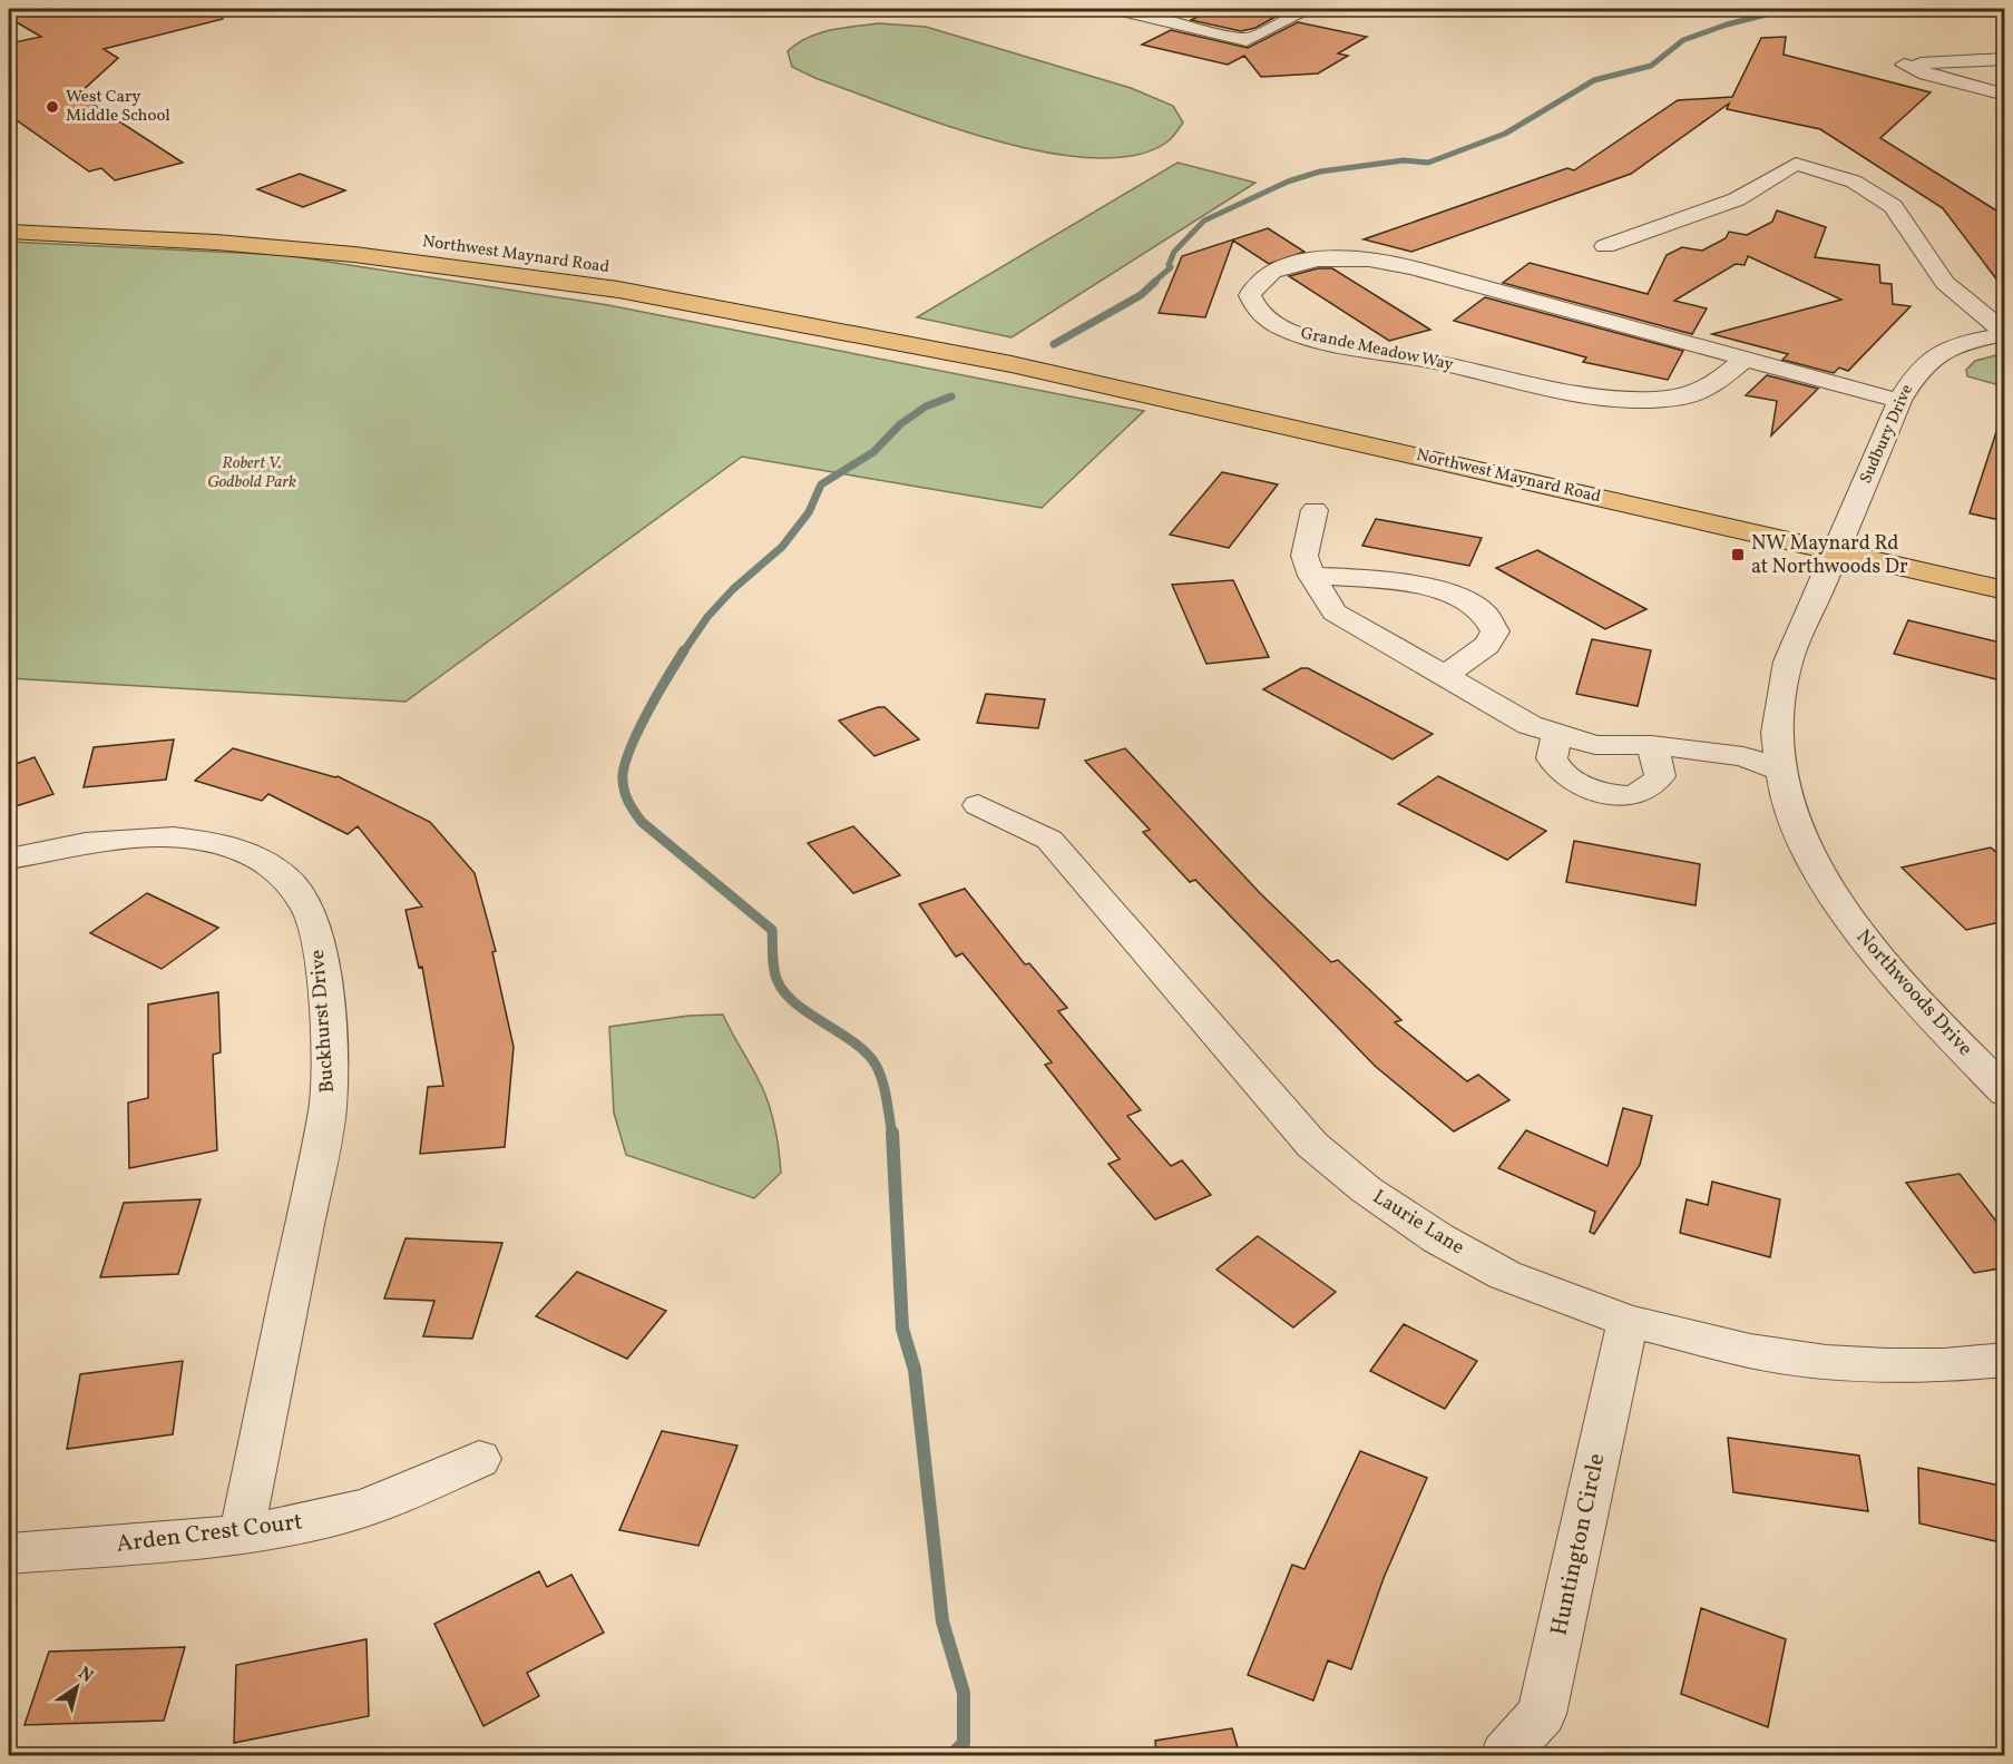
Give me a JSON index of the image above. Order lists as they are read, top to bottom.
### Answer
{
  "streets": {
    "main road": ["Northwest Maynard Road"],
    "street": [
      "Grande Meadow Way",
      "Sudbury Drive",
      "Northwoods Drive",
      "Buckhurst Drive",
      "Laurie Lane",
      "Arden Crest Court",
      "Huntington Circle"
    ]
  },
  "crossings": [
    ["Northwest Maynard Road", "Sudbury Drive"],
    ["Northwest Maynard Road", "Northwoods Drive"],
    ["Grande Meadow Way", "Sudbury Drive"],
    ["Sudbury Drive", "Northwoods Drive"],
    ["Buckhurst Drive", "Arden Crest Court"],
    ["Laurie Lane", "Huntington Circle"]
  ],
  "parks": ["Robert V. Godbold Park"],
  "places": {
    "other": ["West Cary Middle School"],
    "transit": ["NW Maynard Rd at Northwoods Dr"]
  },
  "north": "top right"
}
